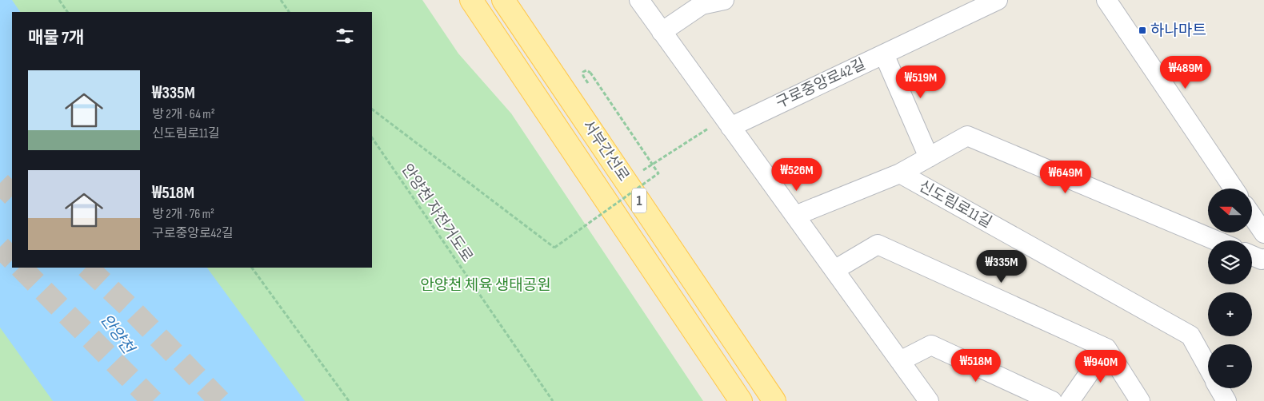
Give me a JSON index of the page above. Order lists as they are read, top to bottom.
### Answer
{
  "streets": {
    "main road": ["서부간선로", "1"],
    "street": ["구로중앙로42길", "신도림로11길"],
    "path": ["안양천 자전거도로"]
  },
  "water": ["안양천"],
  "parks": ["안양천 체육 생태공원"],
  "places": {
    "transit": ["하나마트"]
  },
  "north": "left",
  "page": {
    "heading": "매물 7개",
    "price": [
      "₩489M",
      "₩519M",
      "₩526M",
      "₩649M",
      "₩335M",
      "₩518M",
      "₩940M"
    ],
    "list": [
      {
        "name": "₩335M",
        "note": "방 2개 · 64 m² · 신도림로11길"
      },
      {
        "name": "₩518M",
        "note": "방 2개 · 76 m² · 구로중앙로42길"
      }
    ],
    "map_buttons": ["+", "−"]
  }
}
